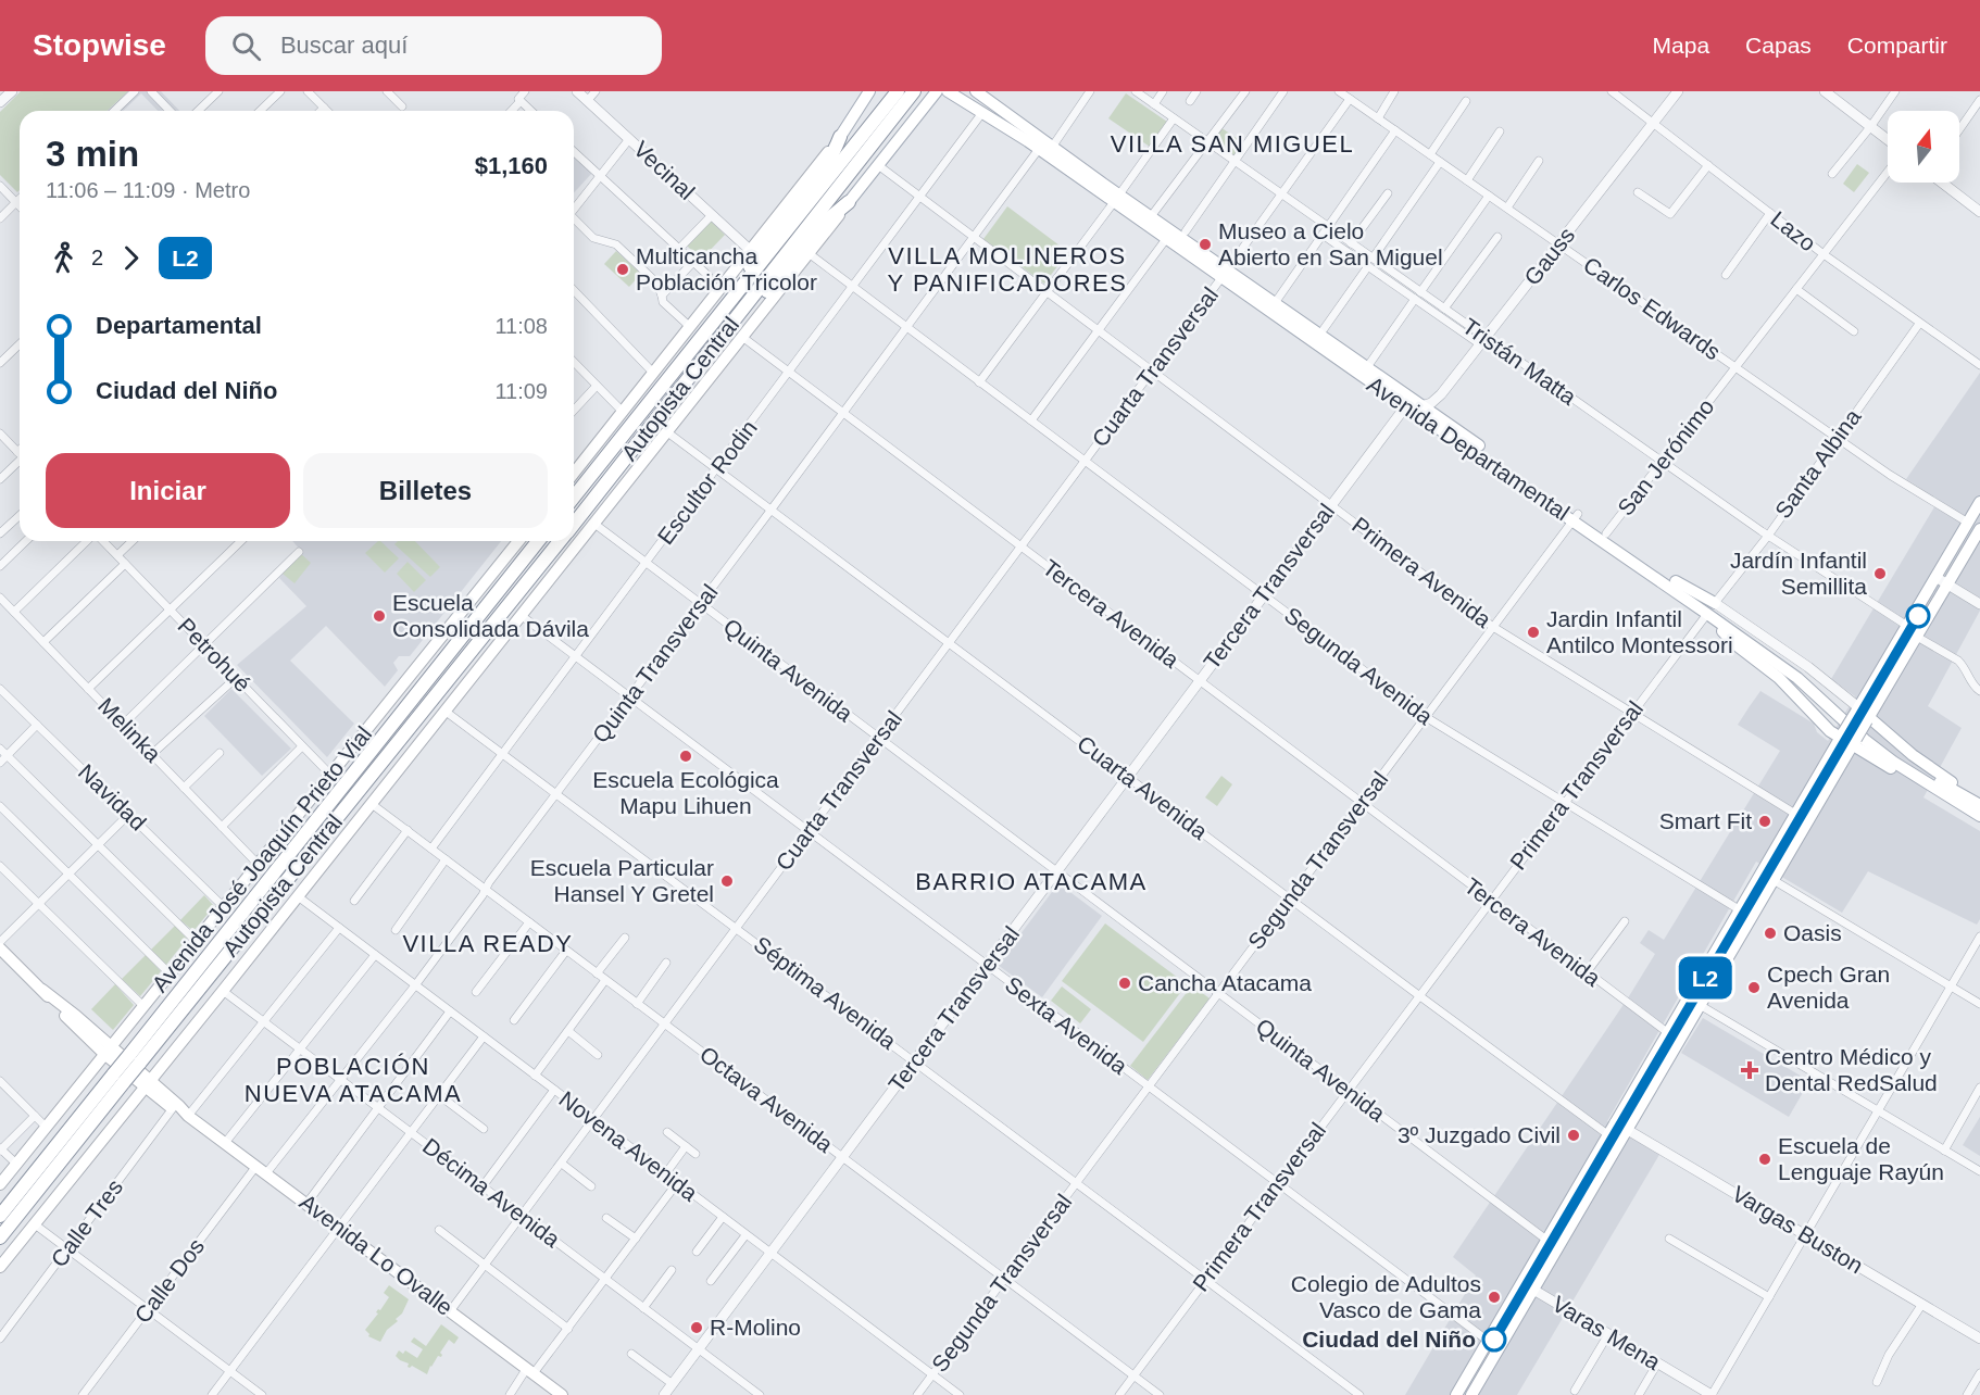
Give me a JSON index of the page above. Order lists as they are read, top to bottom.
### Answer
{
  "streets": {
    "highway": ["Autopista Central"],
    "main road": ["Avenida Departamental", "Avenida José Joaquín Prieto Vial", "Avenida Lo Ovalle"],
    "street": [
      "Vecinal",
      "Lazo",
      "Gauss",
      "Carlos Edwards",
      "Tristán Matta",
      "Cuarta Transversal",
      "San Jerónimo",
      "Santa Albina",
      "Escultor Rodin",
      "Primera Avenida",
      "Tercera Transversal",
      "Tercera Avenida",
      "Petrohué",
      "Quinta Transversal",
      "Segunda Avenida",
      "Quinta Avenida",
      "Melinka",
      "Primera Transversal",
      "Cuarta Avenida",
      "Navidad",
      "Segunda Transversal",
      "Séptima Avenida",
      "Sexta Avenida",
      "Octava Avenida",
      "Novena Avenida",
      "Décima Avenida",
      "Calle Tres",
      "Vargas Buston",
      "Calle Dos",
      "Varas Mena"
    ]
  },
  "crossings": [
    ["Lazo", "Gauss"],
    ["Lazo", "San Jerónimo"],
    ["Lazo", "Santa Albina"],
    ["Gauss", "Carlos Edwards"],
    ["Gauss", "Tristán Matta"],
    ["Gauss", "Avenida Departamental"],
    ["Gauss", "Tercera Transversal"],
    ["Carlos Edwards", "Cuarta Transversal"],
    ["Carlos Edwards", "San Jerónimo"],
    ["Carlos Edwards", "Santa Albina"],
    ["Tristán Matta", "Cuarta Transversal"],
    ["Tristán Matta", "San Jerónimo"],
    ["Tristán Matta", "Santa Albina"],
    ["Cuarta Transversal", "Avenida Departamental"],
    ["Cuarta Transversal", "Primera Avenida"],
    ["Cuarta Transversal", "Tercera Avenida"],
    ["Cuarta Transversal", "Segunda Avenida"],
    ["Cuarta Transversal", "Quinta Avenida"],
    ["Cuarta Transversal", "Cuarta Avenida"],
    ["Cuarta Transversal", "Séptima Avenida"],
    ["Cuarta Transversal", "Sexta Avenida"],
    ["Cuarta Transversal", "Octava Avenida"],
    ["Cuarta Transversal", "Novena Avenida"],
    ["Cuarta Transversal", "Décima Avenida"],
    ["Cuarta Transversal", "Avenida Lo Ovalle"],
    ["Avenida Departamental", "San Jerónimo"],
    ["Avenida Departamental", "Escultor Rodin"],
    ["Avenida Departamental", "Tercera Transversal"],
    ["Avenida Departamental", "Quinta Transversal"],
    ["Avenida Departamental", "Primera Transversal"],
    ["Avenida Departamental", "Segunda Transversal"],
    ["Escultor Rodin", "Primera Avenida"],
    ["Escultor Rodin", "Tercera Avenida"],
    ["Escultor Rodin", "Segunda Avenida"],
    ["Escultor Rodin", "Quinta Avenida"],
    ["Escultor Rodin", "Cuarta Avenida"],
    ["Escultor Rodin", "Séptima Avenida"],
    ["Escultor Rodin", "Sexta Avenida"],
    ["Escultor Rodin", "Octava Avenida"],
    ["Primera Avenida", "Tercera Transversal"],
    ["Primera Avenida", "Quinta Transversal"],
    ["Primera Avenida", "Primera Transversal"],
    ["Primera Avenida", "Segunda Transversal"],
    ["Tercera Transversal", "Tercera Avenida"],
    ["Tercera Transversal", "Segunda Avenida"],
    ["Tercera Transversal", "Quinta Avenida"],
    ["Tercera Transversal", "Cuarta Avenida"],
    ["Tercera Transversal", "Séptima Avenida"],
    ["Tercera Transversal", "Sexta Avenida"],
    ["Tercera Transversal", "Octava Avenida"],
    ["Tercera Transversal", "Novena Avenida"],
    ["Tercera Transversal", "Décima Avenida"],
    ["Tercera Avenida", "Quinta Transversal"],
    ["Tercera Avenida", "Primera Transversal"],
    ["Tercera Avenida", "Segunda Transversal"],
    ["Petrohué", "Avenida José Joaquín Prieto Vial"],
    ["Quinta Transversal", "Segunda Avenida"],
    ["Quinta Transversal", "Quinta Avenida"],
    ["Quinta Transversal", "Cuarta Avenida"],
    ["Quinta Transversal", "Séptima Avenida"],
    ["Quinta Transversal", "Sexta Avenida"],
    ["Quinta Transversal", "Octava Avenida"],
    ["Quinta Transversal", "Novena Avenida"],
    ["Quinta Transversal", "Décima Avenida"],
    ["Quinta Transversal", "Avenida Lo Ovalle"],
    ["Quinta Transversal", "Calle Dos"],
    ["Segunda Avenida", "Primera Transversal"],
    ["Segunda Avenida", "Segunda Transversal"],
    ["Quinta Avenida", "Primera Transversal"],
    ["Quinta Avenida", "Segunda Transversal"],
    ["Melinka", "Avenida José Joaquín Prieto Vial"],
    ["Primera Transversal", "Cuarta Avenida"],
    ["Primera Transversal", "Séptima Avenida"],
    ["Primera Transversal", "Sexta Avenida"],
    ["Primera Transversal", "Octava Avenida"],
    ["Cuarta Avenida", "Segunda Transversal"],
    ["Navidad", "Avenida José Joaquín Prieto Vial"],
    ["Avenida José Joaquín Prieto Vial", "Avenida Lo Ovalle"],
    ["Segunda Transversal", "Séptima Avenida"],
    ["Segunda Transversal", "Sexta Avenida"],
    ["Segunda Transversal", "Octava Avenida"],
    ["Segunda Transversal", "Novena Avenida"],
    ["Calle Tres", "Avenida Lo Ovalle"],
    ["Avenida Lo Ovalle", "Calle Dos"]
  ],
  "districts": [
    "VILLA SAN MIGUEL",
    "VILLA MOLINEROS Y PANIFICADORES",
    "BARRIO ATACAMA",
    "VILLA READY",
    "POBLACIÓN NUEVA ATACAMA"
  ],
  "places": {
    "other": [
      "Museo a Cielo Abierto en San Miguel",
      "Multicancha Población Tricolor",
      "Jardín Infantil Semillita",
      "Escuela Consolidada Dávila",
      "Jardin Infantil Antilco Montessori",
      "Escuela Ecológica Mapu Lihuen",
      "Smart Fit",
      "Escuela Particular Hansel Y Gretel",
      "Oasis",
      "Cancha Atacama",
      "Cpech Gran Avenida",
      "3º Juzgado Civil",
      "Escuela de Lenguaje Rayún",
      "Colegio de Adultos Vasco de Gama",
      "R-Molino",
      "Ciudad del Niño"
    ],
    "health": ["Centro Médico y Dental RedSalud"]
  },
  "lines": ["metro line L2"],
  "north": "top",
  "page": {
    "header": "Stopwise",
    "search": "Buscar aquí",
    "nav": ["Mapa", "Capas", "Compartir"],
    "on_map": "L2",
    "heading": ["3 min", "11:06 – 11:09 · Metro", "$1,160"],
    "legs": ["2", "L2"],
    "list": [
      {
        "name": "Departamental",
        "value": "11:08"
      },
      {
        "name": "Ciudad del Niño",
        "value": "11:09"
      }
    ],
    "buttons": ["Iniciar", "Billetes"]
  }
}
